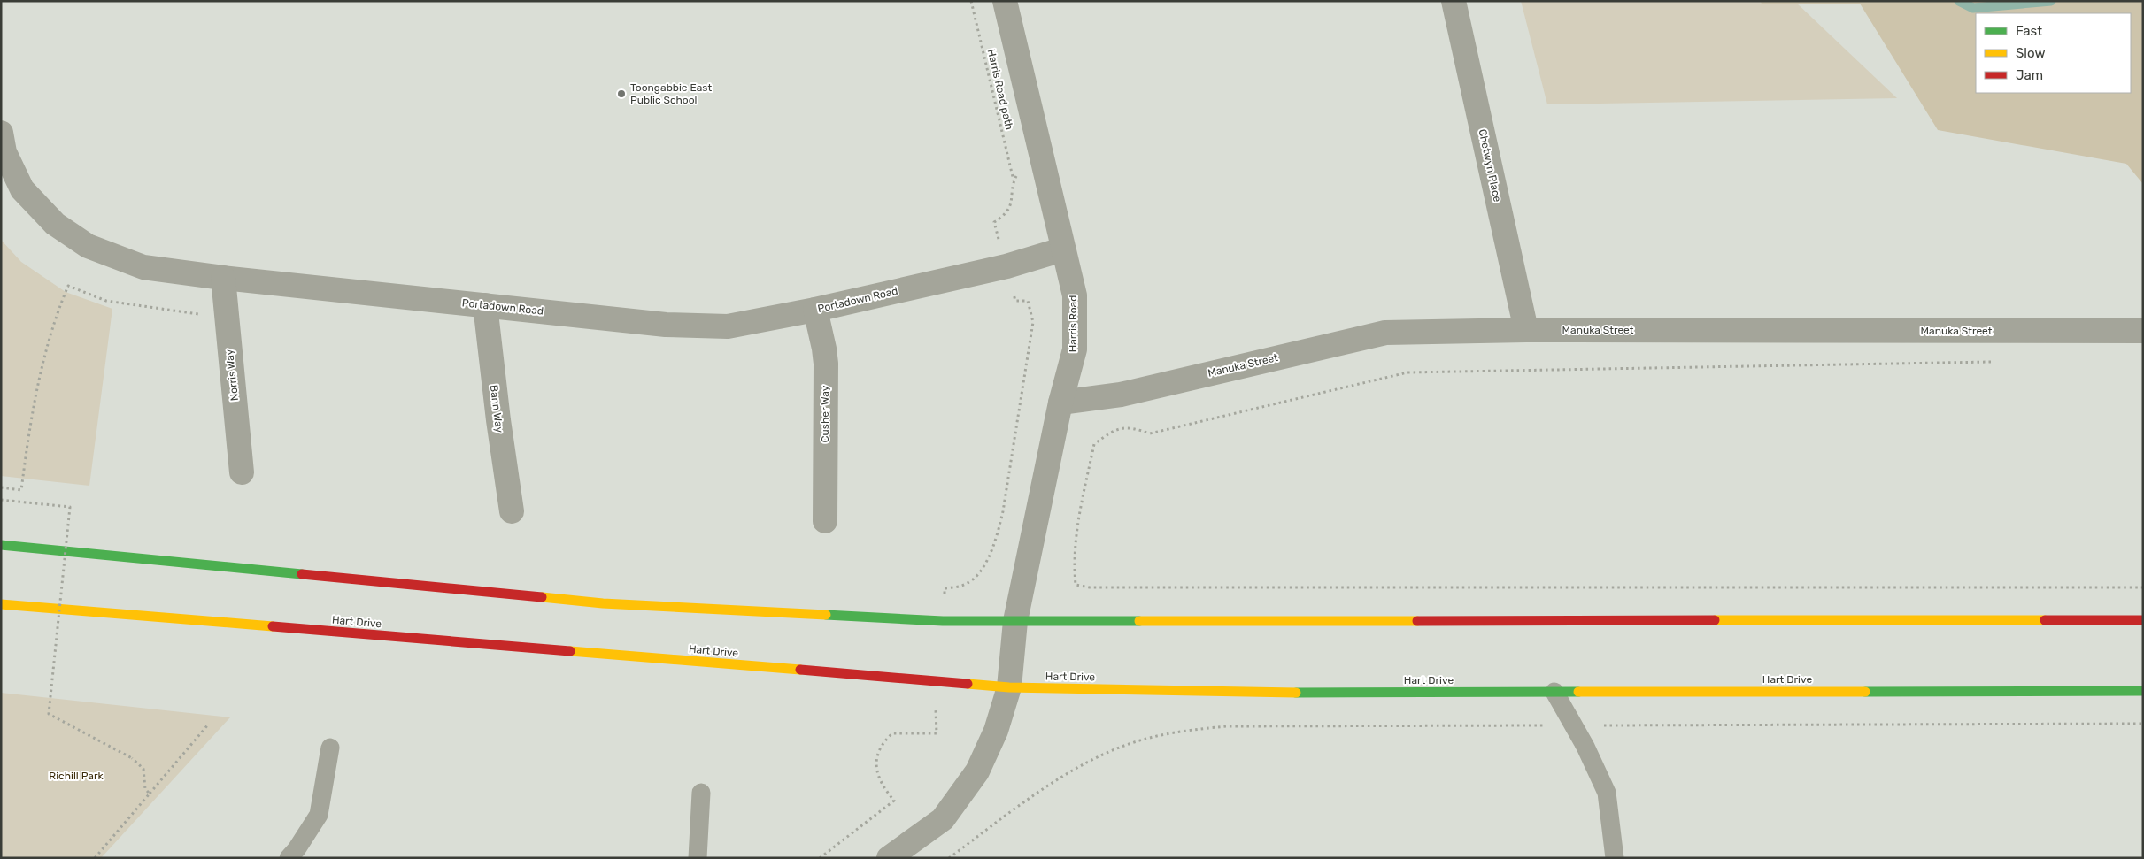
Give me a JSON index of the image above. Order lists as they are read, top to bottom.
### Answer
{
  "streets": {
    "highway": ["Hart Drive"],
    "street": [
      "Chetwyn Place",
      "Portadown Road",
      "Harris Road",
      "Manuka Street",
      "Norris Way",
      "Bann Way",
      "Cusher Way"
    ],
    "path": ["Harris Road path"]
  },
  "crossings": [
    ["Chetwyn Place", "Manuka Street"],
    ["Portadown Road", "Harris Road"],
    ["Portadown Road", "Norris Way"],
    ["Portadown Road", "Bann Way"],
    ["Portadown Road", "Cusher Way"],
    ["Harris Road", "Manuka Street"],
    ["Harris Road", "Hart Drive"]
  ],
  "parks": ["Richill Park"],
  "places": ["Toongabbie East Public School"],
  "legend": ["Fast", "Slow", "Jam"]
}
